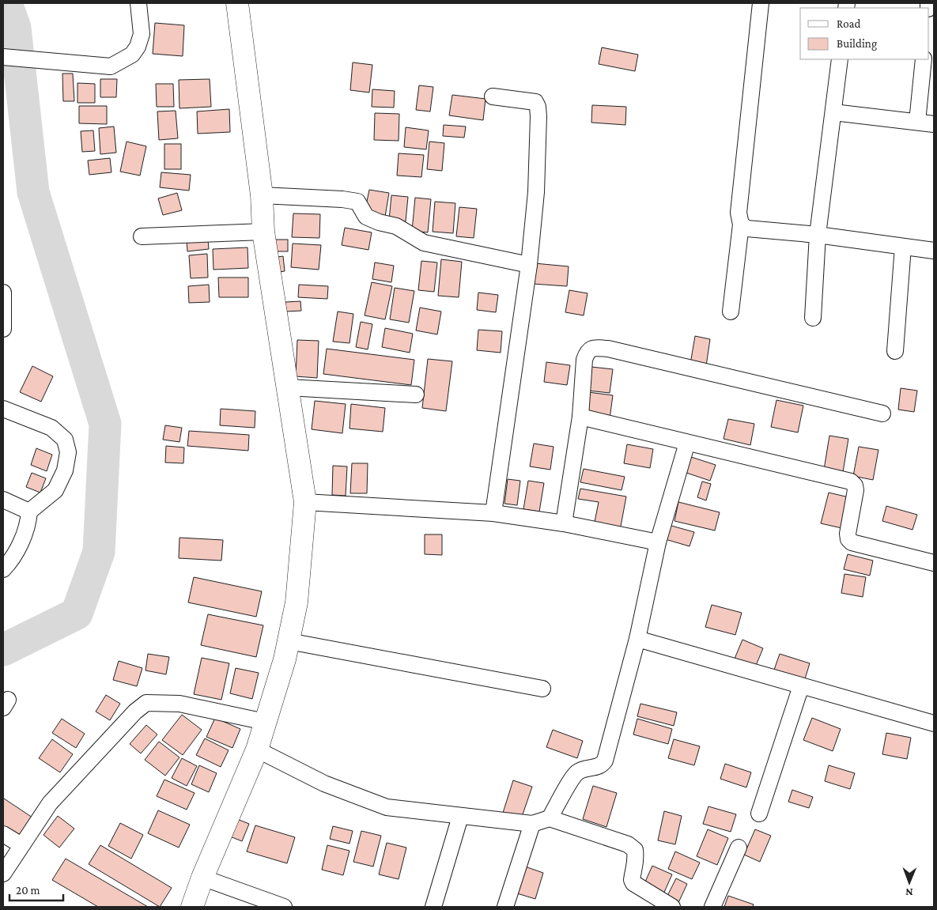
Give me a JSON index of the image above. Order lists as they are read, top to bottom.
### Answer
{
  "legend": ["Road", "Building"],
  "scale_bar": "20 m",
  "north": "bottom"
}
